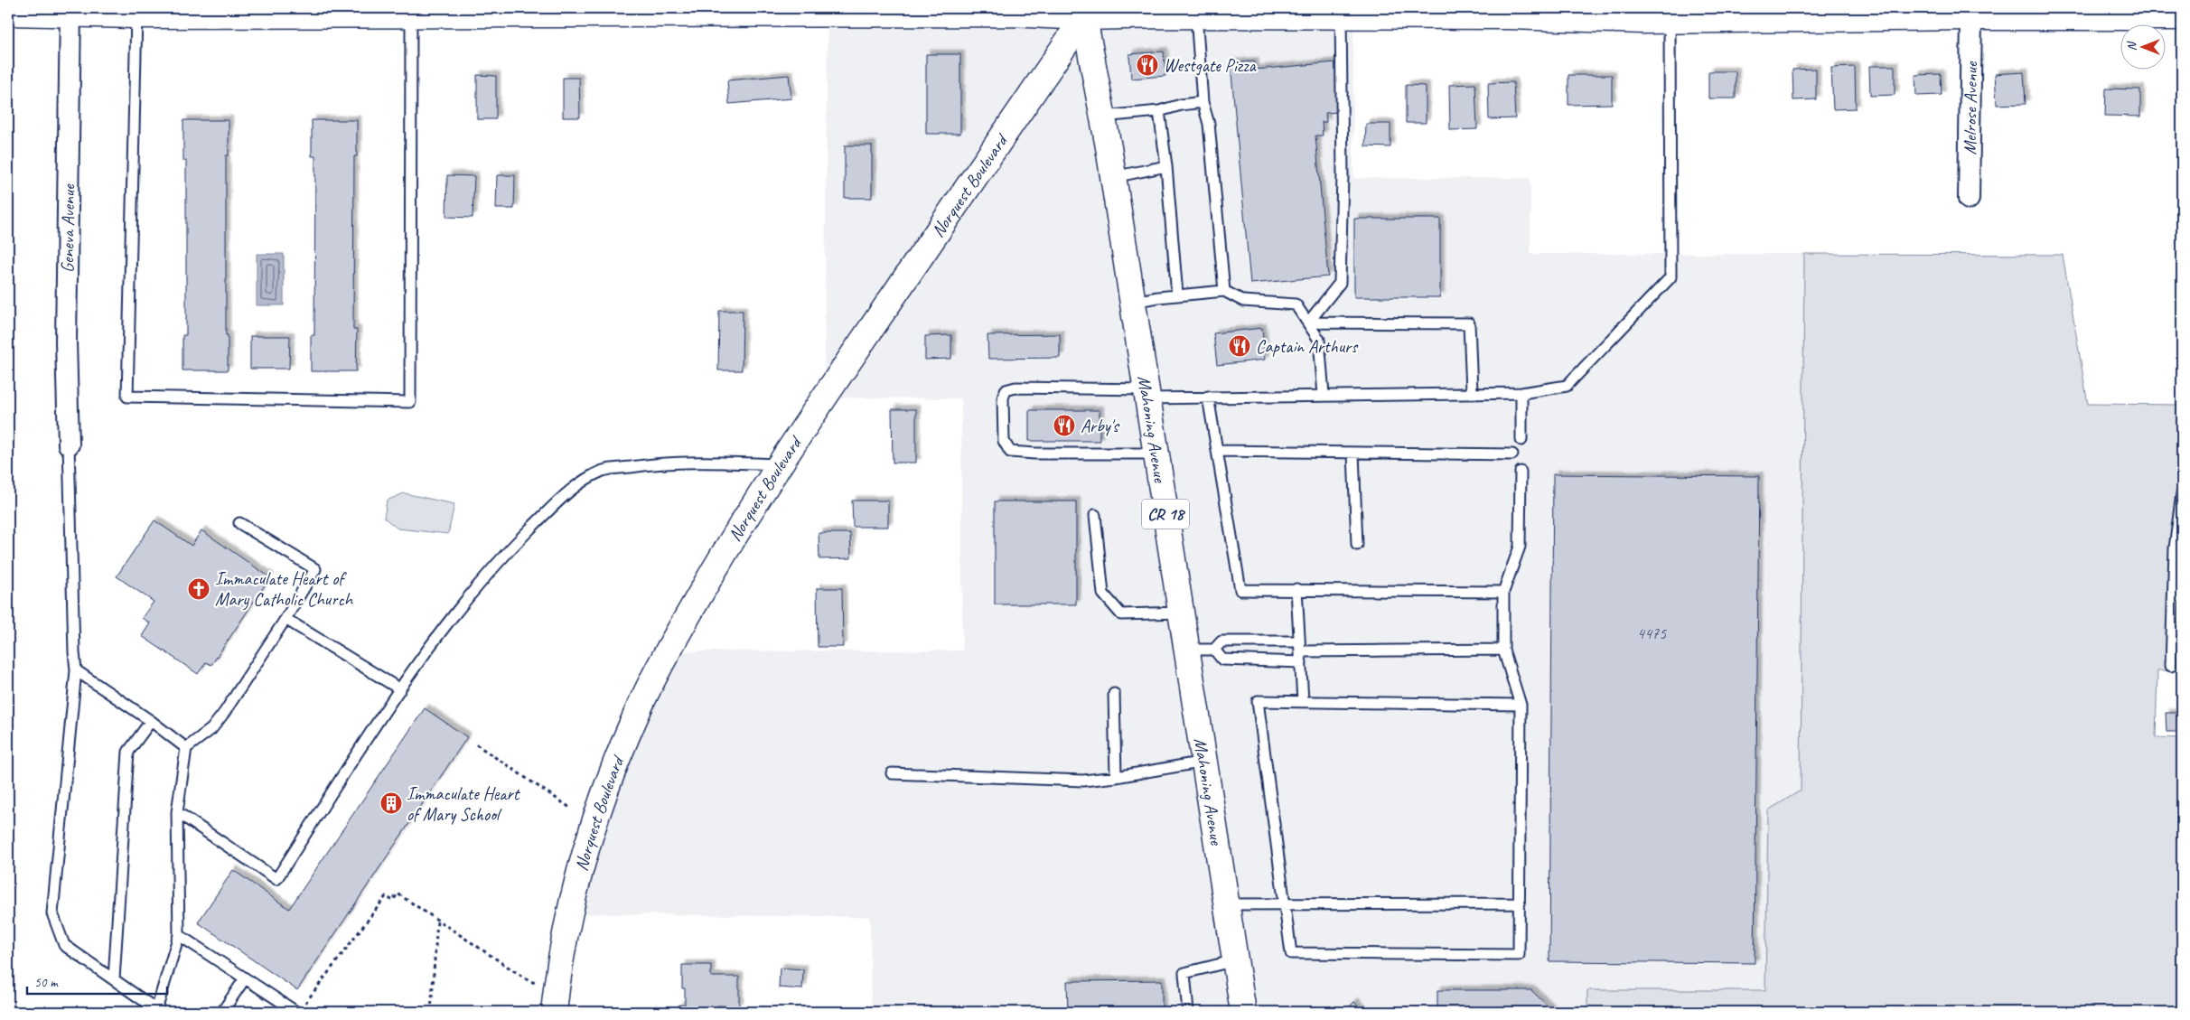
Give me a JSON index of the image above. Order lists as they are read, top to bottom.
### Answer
{
  "streets": {
    "street": [
      "Melrose Avenue",
      "Norquest Boulevard",
      "Geneva Avenue",
      "Mahoning Avenue",
      "CR 18"
    ]
  },
  "crossings": [
    ["Norquest Boulevard", "Mahoning Avenue"]
  ],
  "places": {
    "restaurant": ["Westgate Pizza", "Captain Arthurs", "Arby's"],
    "church": ["Immaculate Heart of Mary Catholic Church"],
    "building": ["Immaculate Heart of Mary School"]
  },
  "house_numbers": ["4475"],
  "scale_bar": "50 m",
  "north": "left"
}
